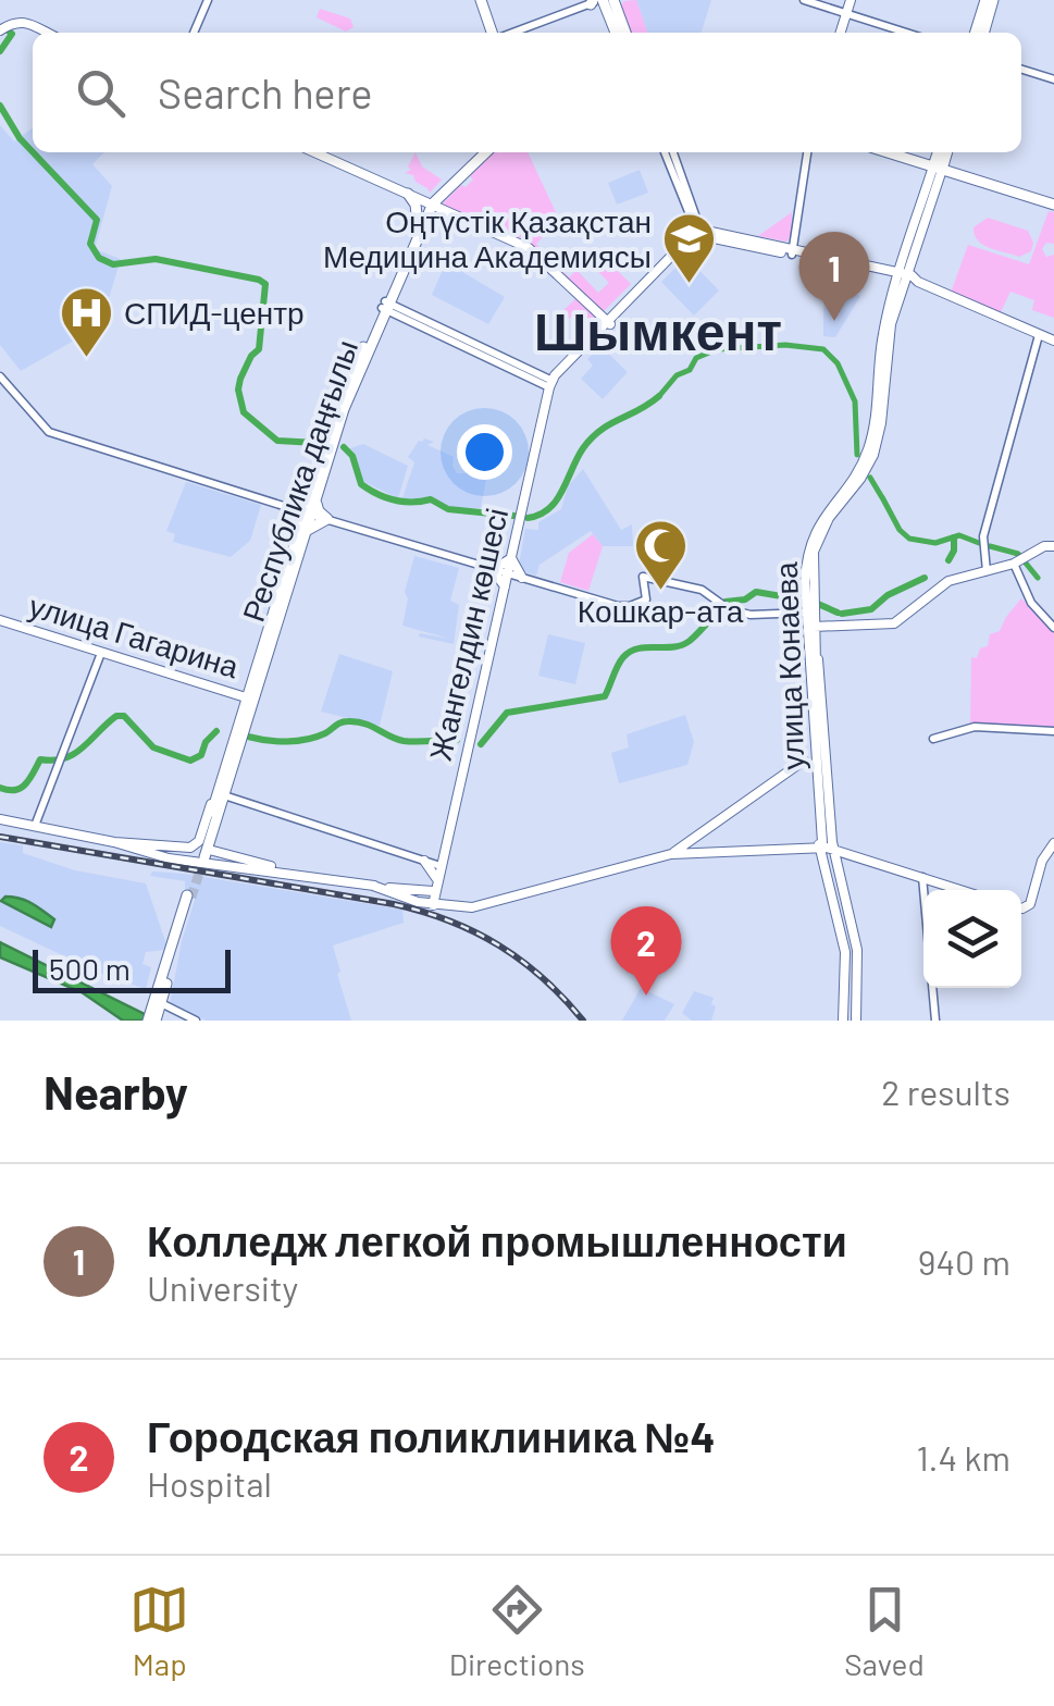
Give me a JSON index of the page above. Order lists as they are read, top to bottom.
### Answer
{
  "streets": {
    "main road": [
      "Республика даңғылы",
      "Жангелдин көшесі",
      "улица Гагарина",
      "улица Конаева"
    ]
  },
  "crossings": [
    ["Республика даңғылы", "улица Гагарина"]
  ],
  "districts": ["Шымкент"],
  "places": {
    "school or university": ["Оңтүстік Қазақстан Медицина Академиясы"],
    "hospital": ["СПИД-центр"],
    "mosque": ["Кошкар-ата"]
  },
  "scale_bar": "500 m",
  "page": {
    "search": "Search here",
    "pins": ["1", "2"],
    "scale": "500 m",
    "heading": ["Nearby", "2 results"],
    "list": [
      {
        "mark": "1",
        "name": "Колледж легкой промышленности",
        "note": "University",
        "value": "940 m"
      },
      {
        "mark": "2",
        "name": "Городская поликлиника №4",
        "note": "Hospital",
        "value": "1.4 km"
      }
    ],
    "nav": ["Map", "Directions", "Saved"]
  }
}
